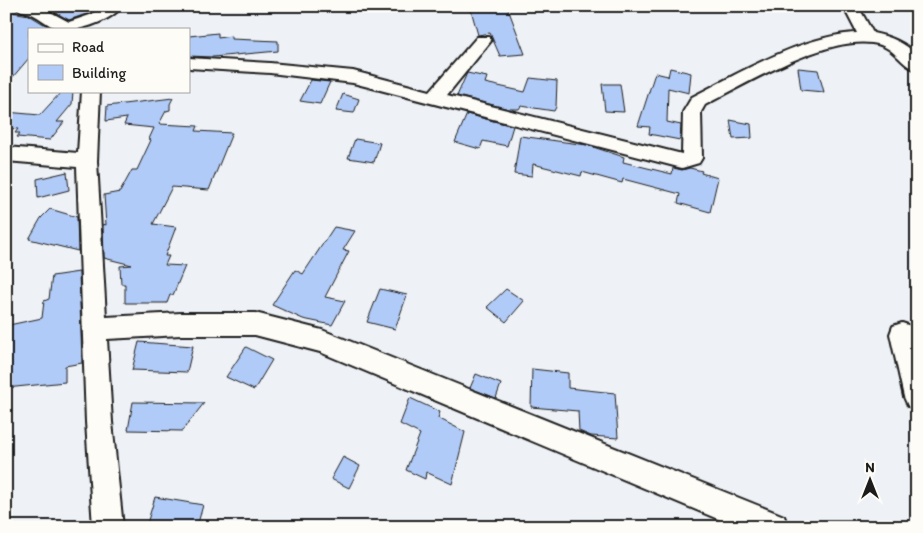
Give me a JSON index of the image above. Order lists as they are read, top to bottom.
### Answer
{
  "legend": ["Road", "Building"],
  "north": "top"
}
